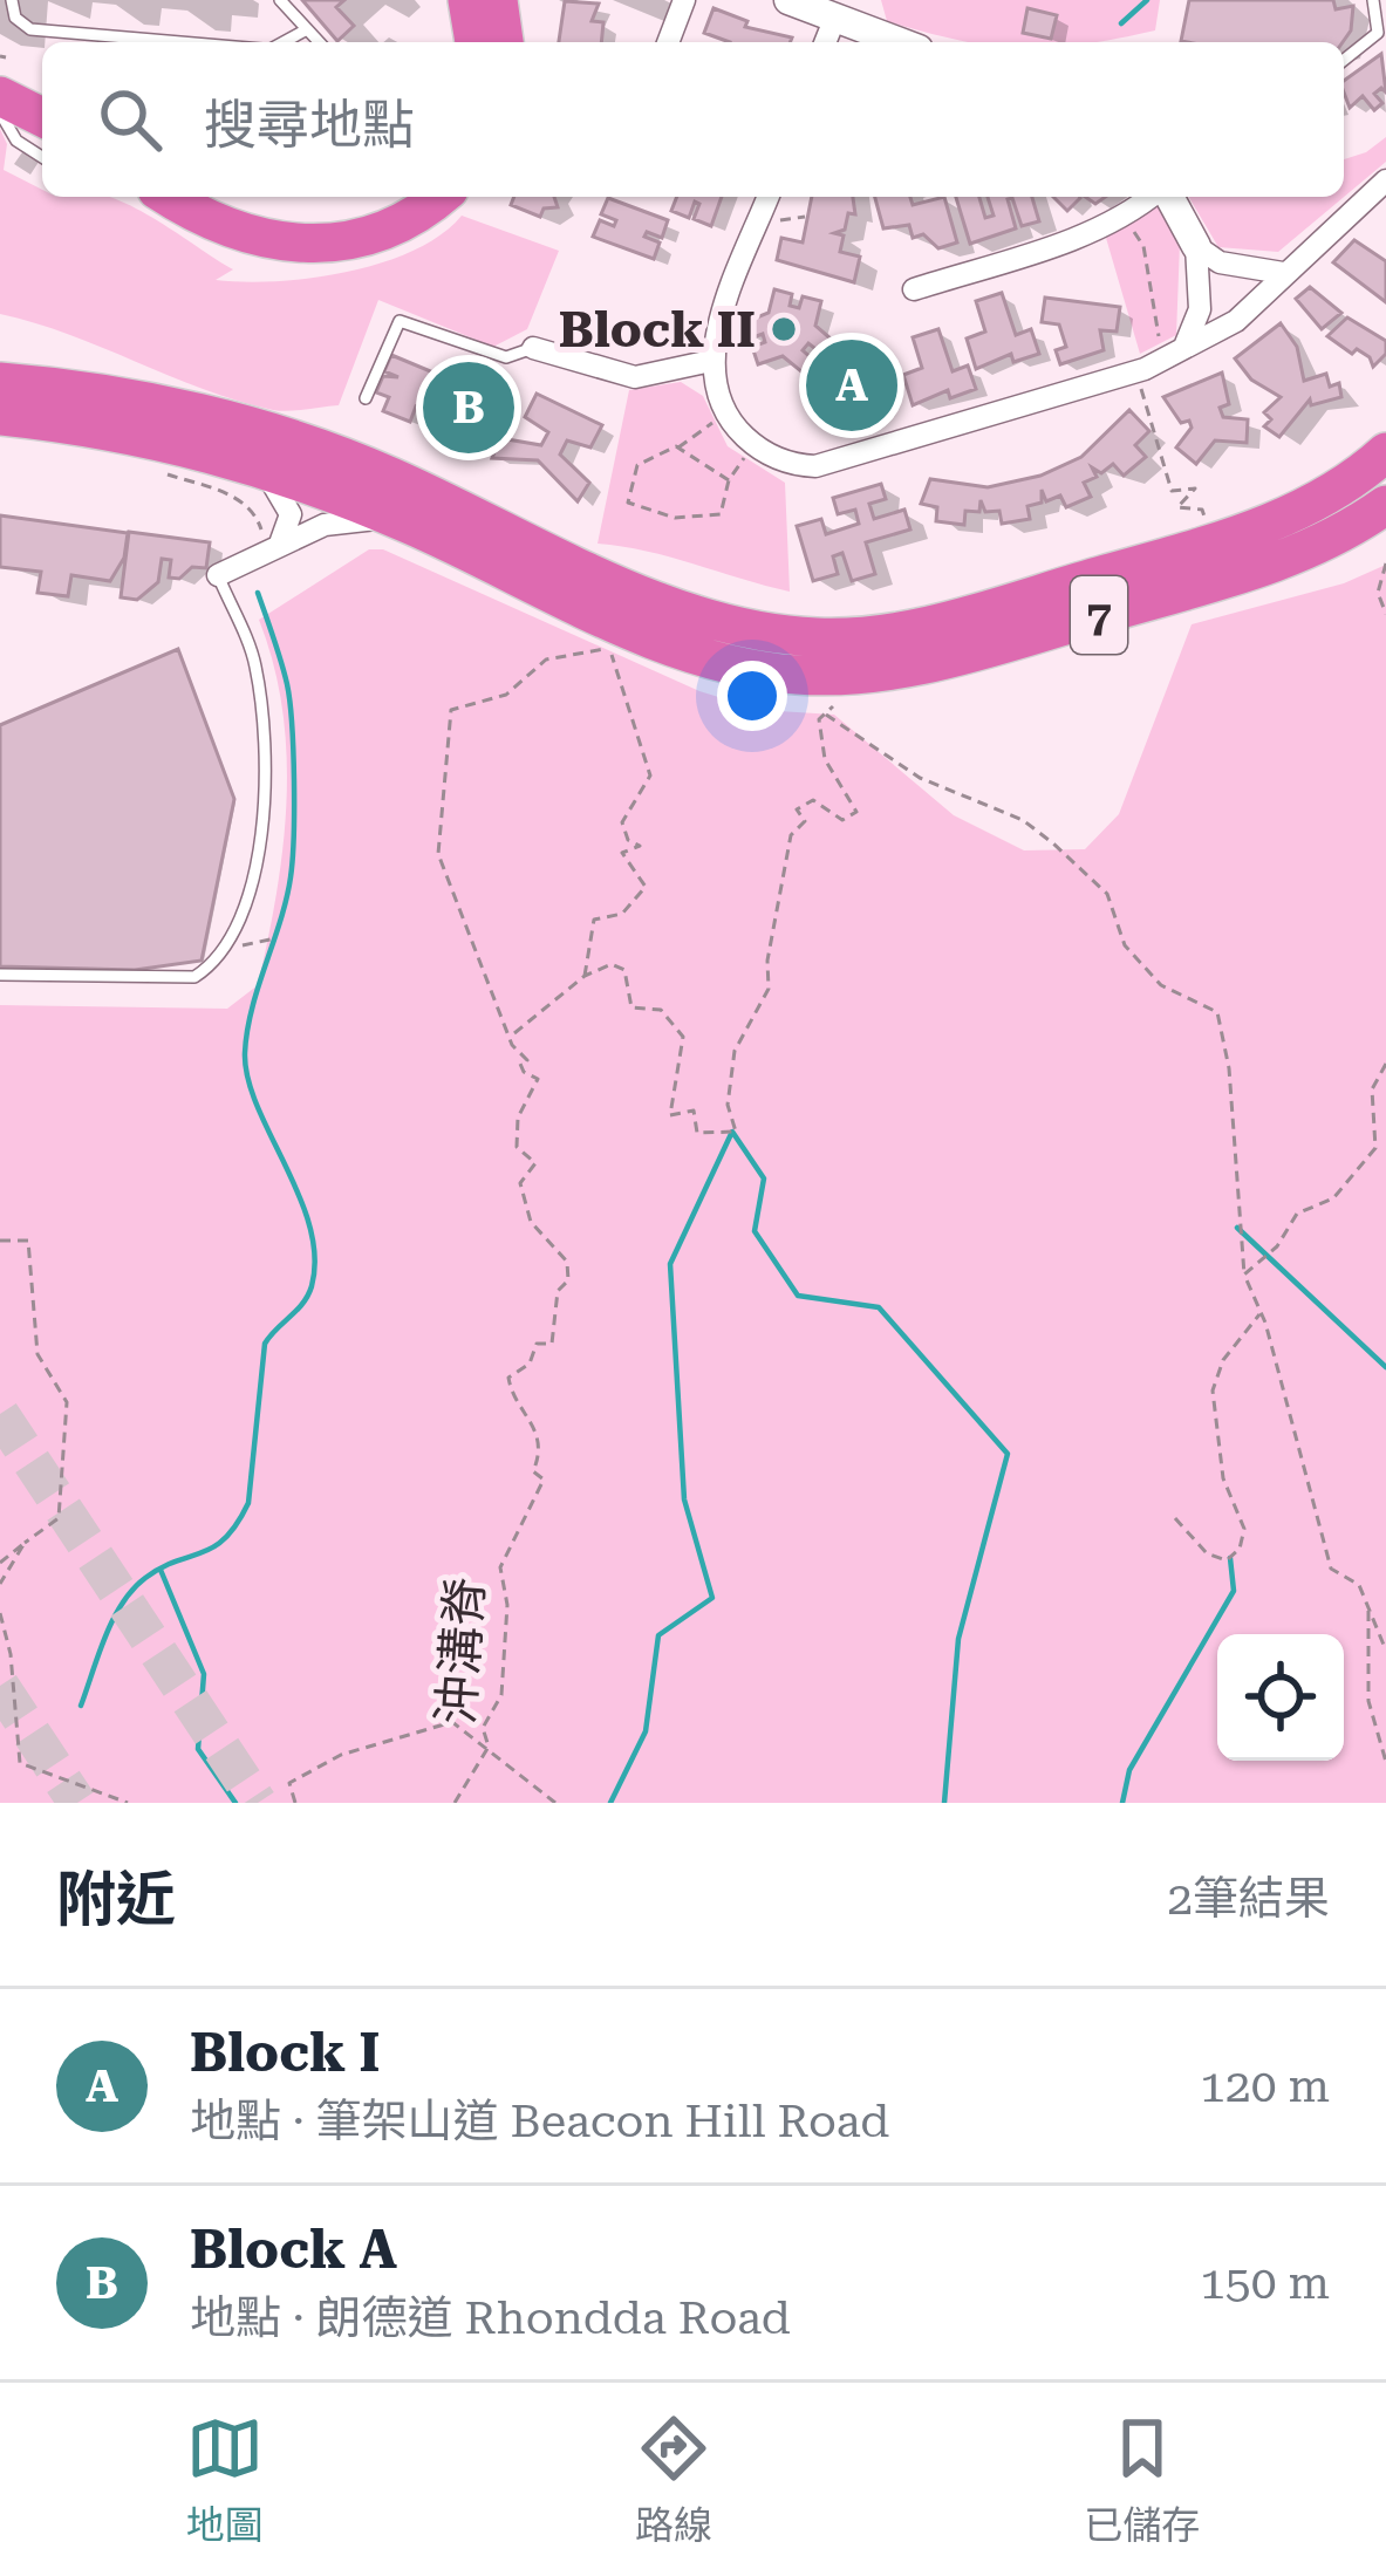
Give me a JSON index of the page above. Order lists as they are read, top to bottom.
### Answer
{
  "streets": {
    "highway": ["7"],
    "path": ["沖溝脊"]
  },
  "places": ["Block II"],
  "page": {
    "search": "搜尋地點",
    "pins": ["A", "B"],
    "heading": ["附近", "2筆結果"],
    "list": [
      {
        "mark": "A",
        "name": "Block I",
        "note": "地點 · 筆架山道 Beacon Hill Road",
        "value": "120 m"
      },
      {
        "mark": "B",
        "name": "Block A",
        "note": "地點 · 朗德道 Rhondda Road",
        "value": "150 m"
      }
    ],
    "nav": ["地圖", "路線", "已儲存"]
  }
}
